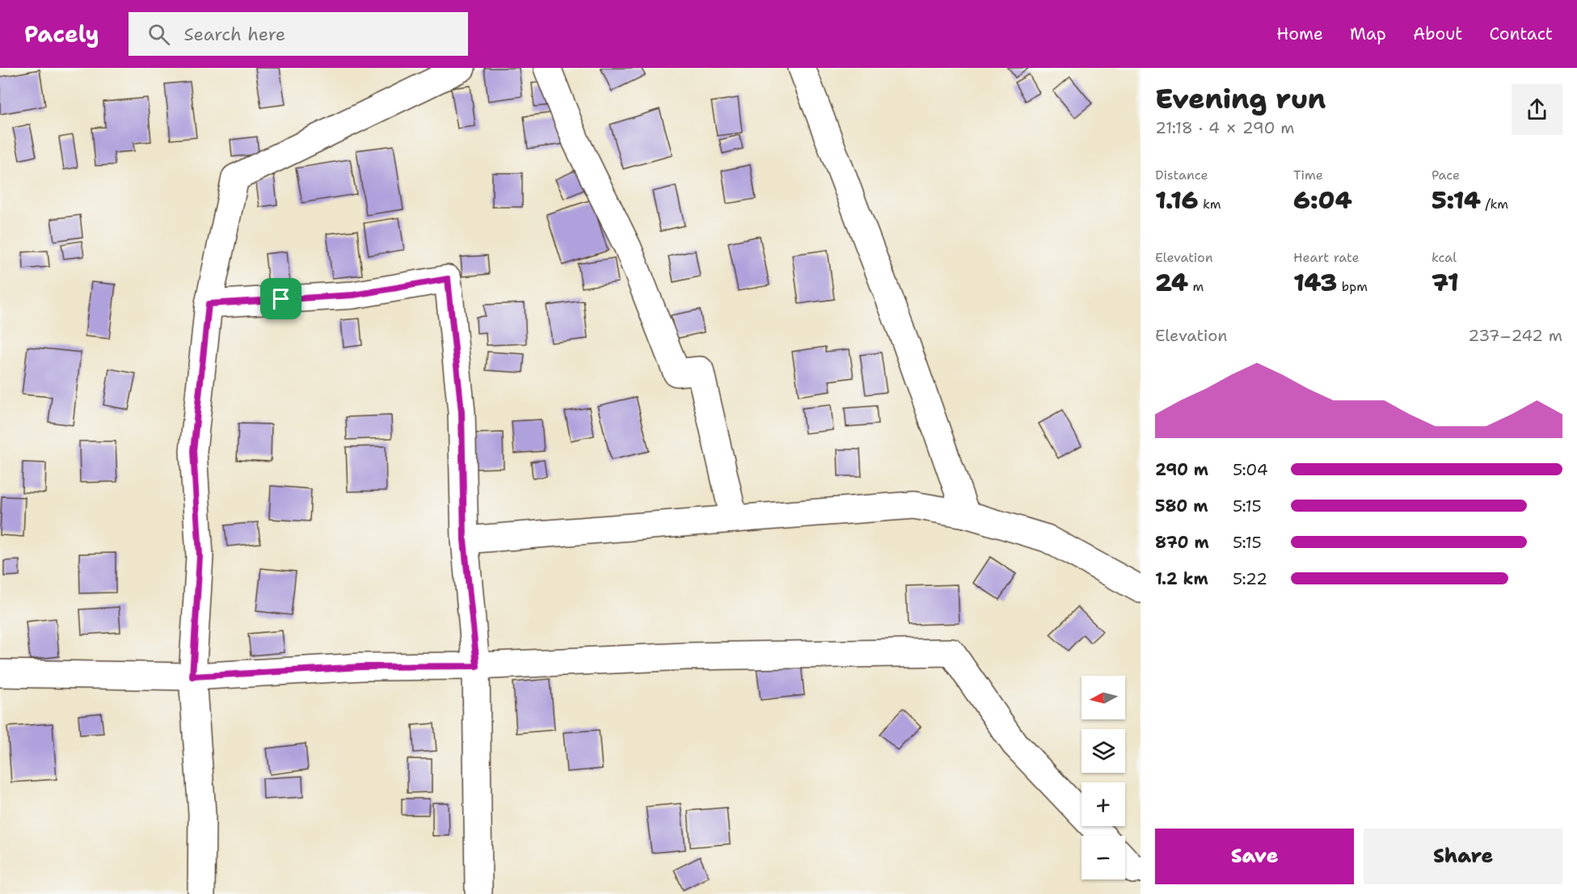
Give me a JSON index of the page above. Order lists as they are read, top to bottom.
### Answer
{
  "north": "left",
  "page": {
    "header": "Pacely",
    "search": "Search here",
    "nav": [
      "Home",
      "Map",
      "About",
      "Contact"
    ],
    "heading": ["Evening run", "21:18 · 4 × 290 m"],
    "stats": [
      ["Distance", "1.16 km"],
      ["Time", "6:04"],
      ["Pace", "5:14 /km"],
      ["Elevation", "24 m"],
      ["Heart rate", "143 bpm"],
      ["kcal", "71"]
    ],
    "chart": ["Elevation", "237–242 m"],
    "list": [
      {
        "name": "290 m",
        "note": "5:04"
      },
      {
        "name": "580 m",
        "note": "5:15"
      },
      {
        "name": "870 m",
        "note": "5:15"
      },
      {
        "name": "1.2 km",
        "note": "5:22"
      }
    ],
    "map_buttons": ["+", "−"],
    "buttons": ["Save", "Share"]
  }
}
